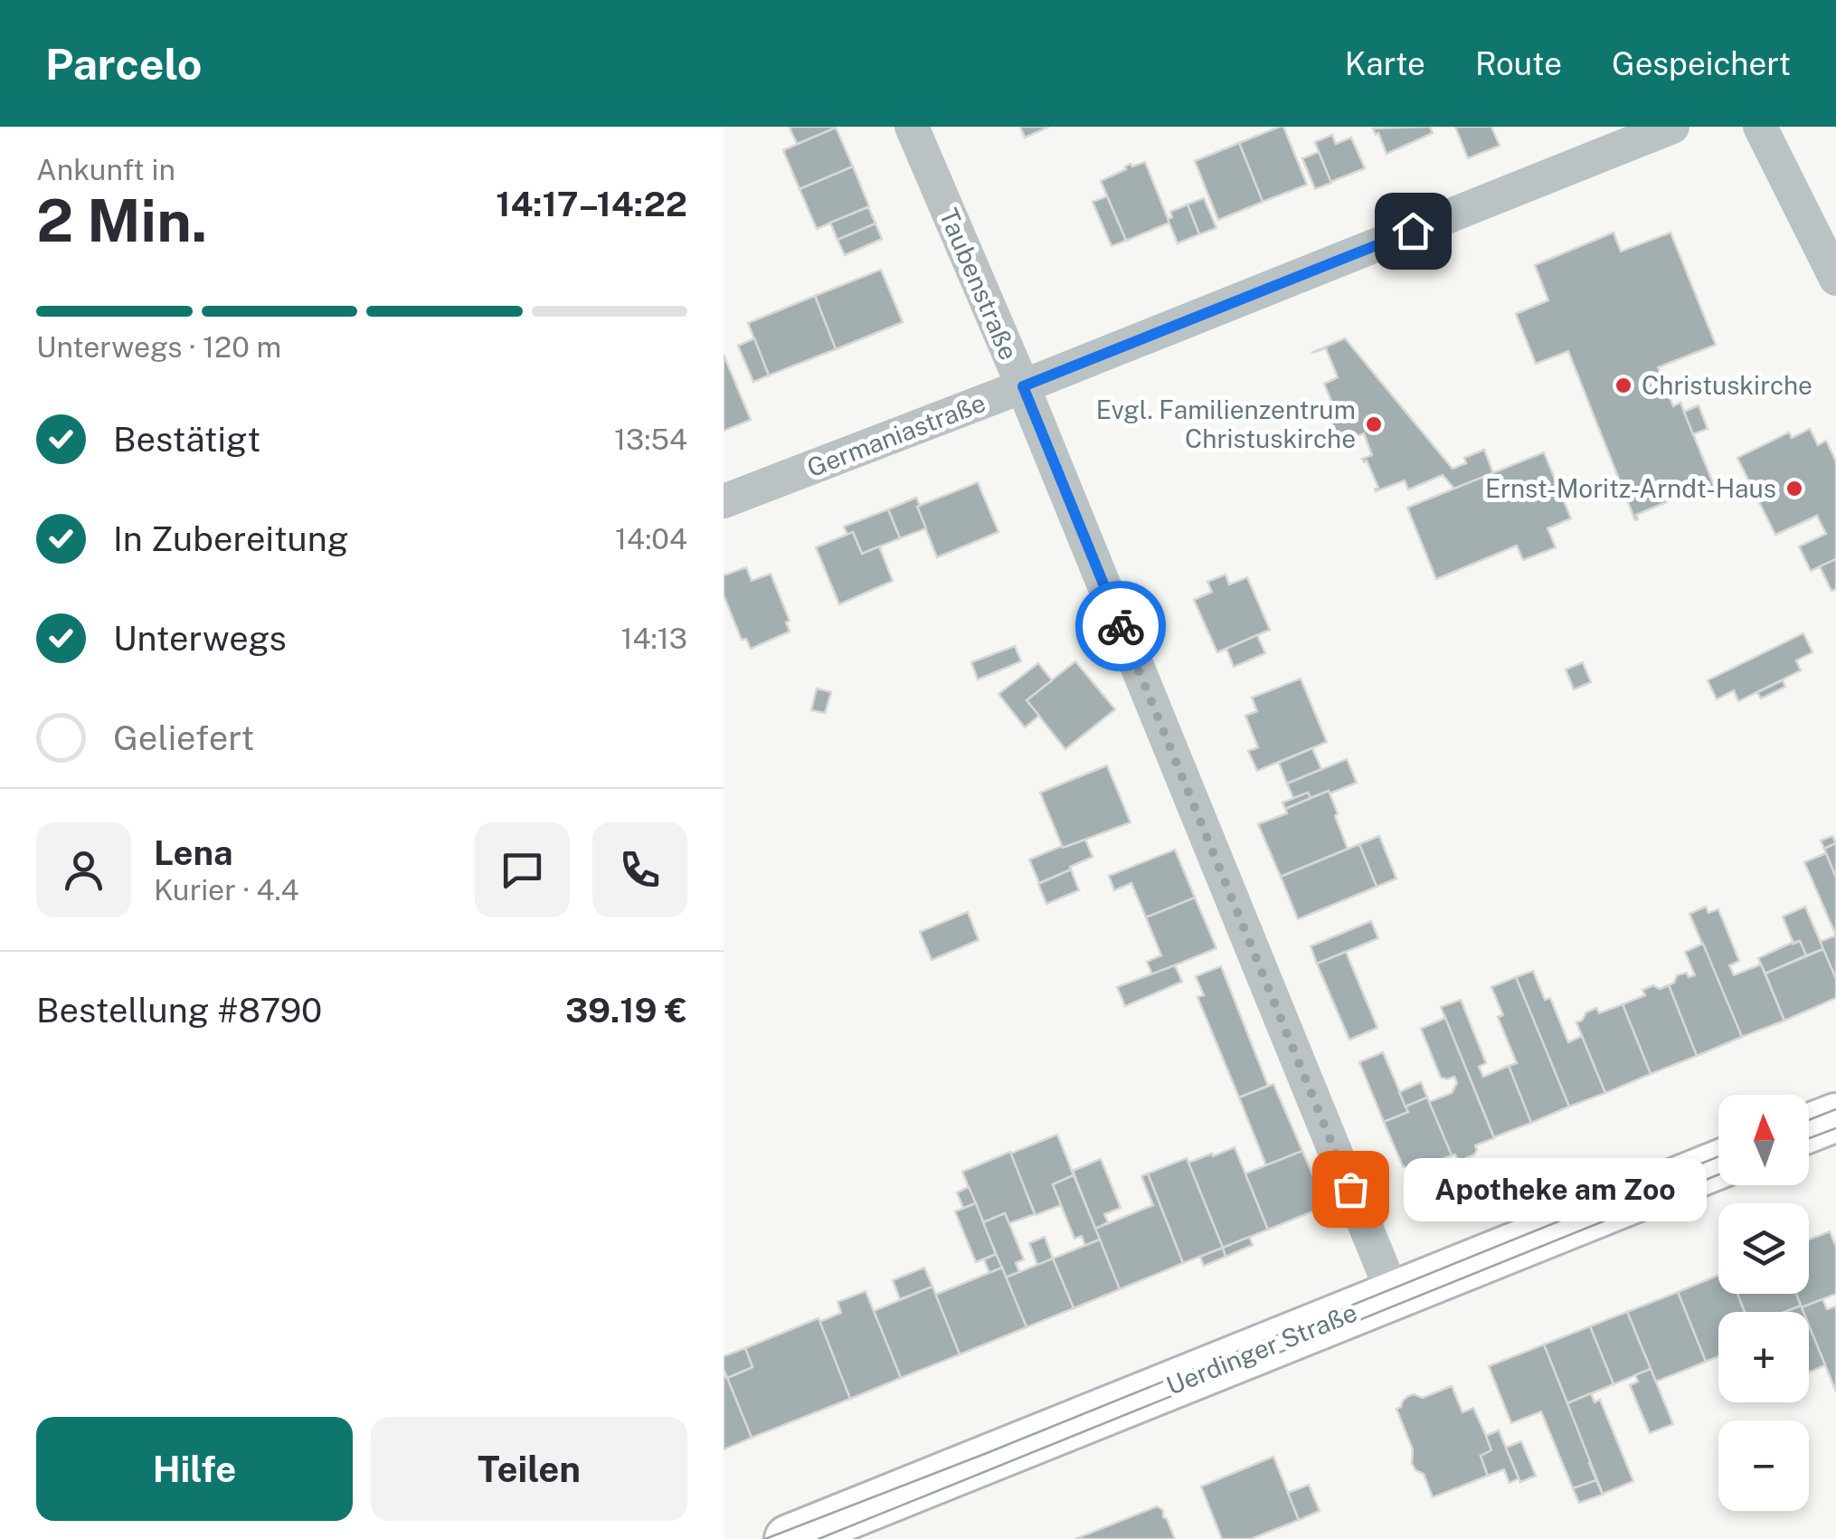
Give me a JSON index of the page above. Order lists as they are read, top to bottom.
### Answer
{
  "streets": {
    "main road": ["Uerdinger Straße"],
    "street": ["Taubenstraße", "Germaniastraße"]
  },
  "crossings": [
    ["Taubenstraße", "Germaniastraße"],
    ["Taubenstraße", "Uerdinger Straße"]
  ],
  "places": [
    "Christuskirche",
    "Evgl. Familienzentrum Christuskirche",
    "Ernst-Moritz-Arndt-Haus",
    "Apotheke am Zoo"
  ],
  "north": "top",
  "page": {
    "header": "Parcelo",
    "nav": ["Karte", "Route", "Gespeichert"],
    "heading": ["2 Min.", "Ankunft in", "14:17–14:22"],
    "panel": [
      "Lena",
      "Kurier · 4.4",
      "Bestellung #8790",
      "39.19 €"
    ],
    "bar": "Unterwegs · 120 m",
    "list": [
      ["Bestätigt", "13:54"],
      ["In Zubereitung", "14:04"],
      ["Unterwegs", "14:13"],
      "Geliefert"
    ],
    "map_buttons": ["+", "−"],
    "bubble": "Apotheke am Zoo",
    "buttons": ["Hilfe", "Teilen"]
  }
}
